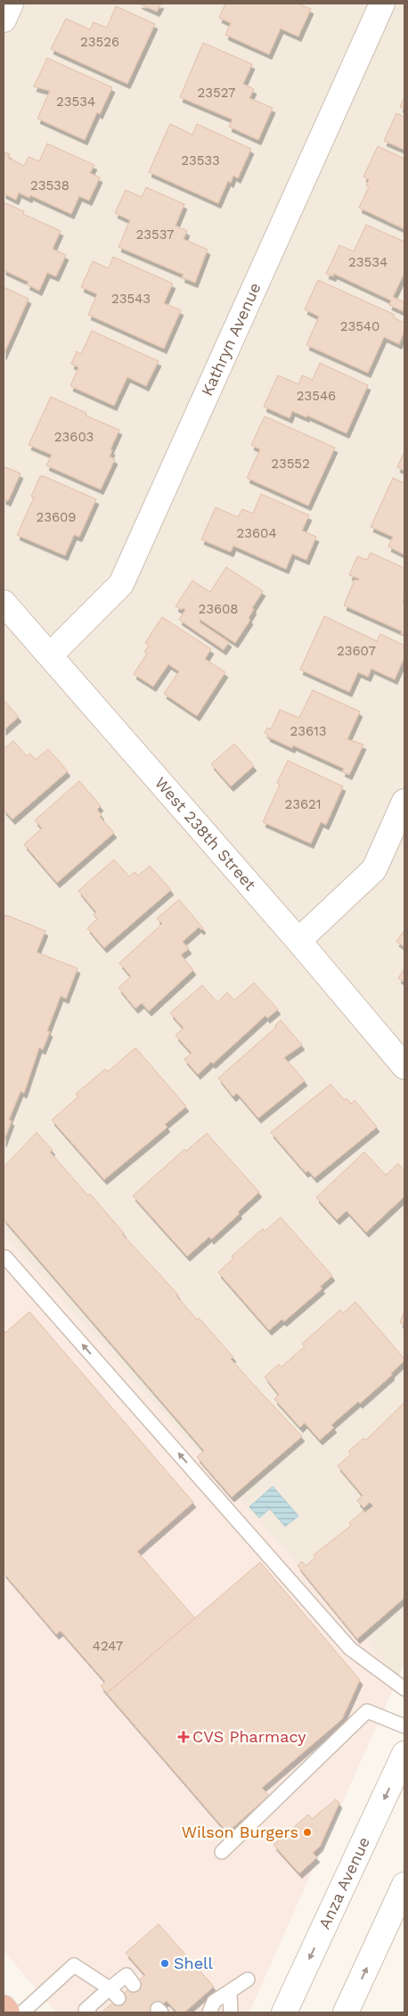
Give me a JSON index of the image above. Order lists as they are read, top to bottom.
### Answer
{
  "streets": {
    "street": ["Kathryn Avenue", "West 238th Street", "Anza Avenue"]
  },
  "crossings": [
    ["Kathryn Avenue", "West 238th Street"]
  ],
  "places": {
    "health": ["CVS Pharmacy"],
    "other": ["Wilson Burgers", "Shell"]
  },
  "house_numbers": [
    "23526",
    "23527",
    "23534",
    "23533",
    "23538",
    "23537",
    "23534",
    "23543",
    "23540",
    "23546",
    "23603",
    "23552",
    "23609",
    "23604",
    "23608",
    "23607",
    "23613",
    "23621",
    "4247"
  ]
}
